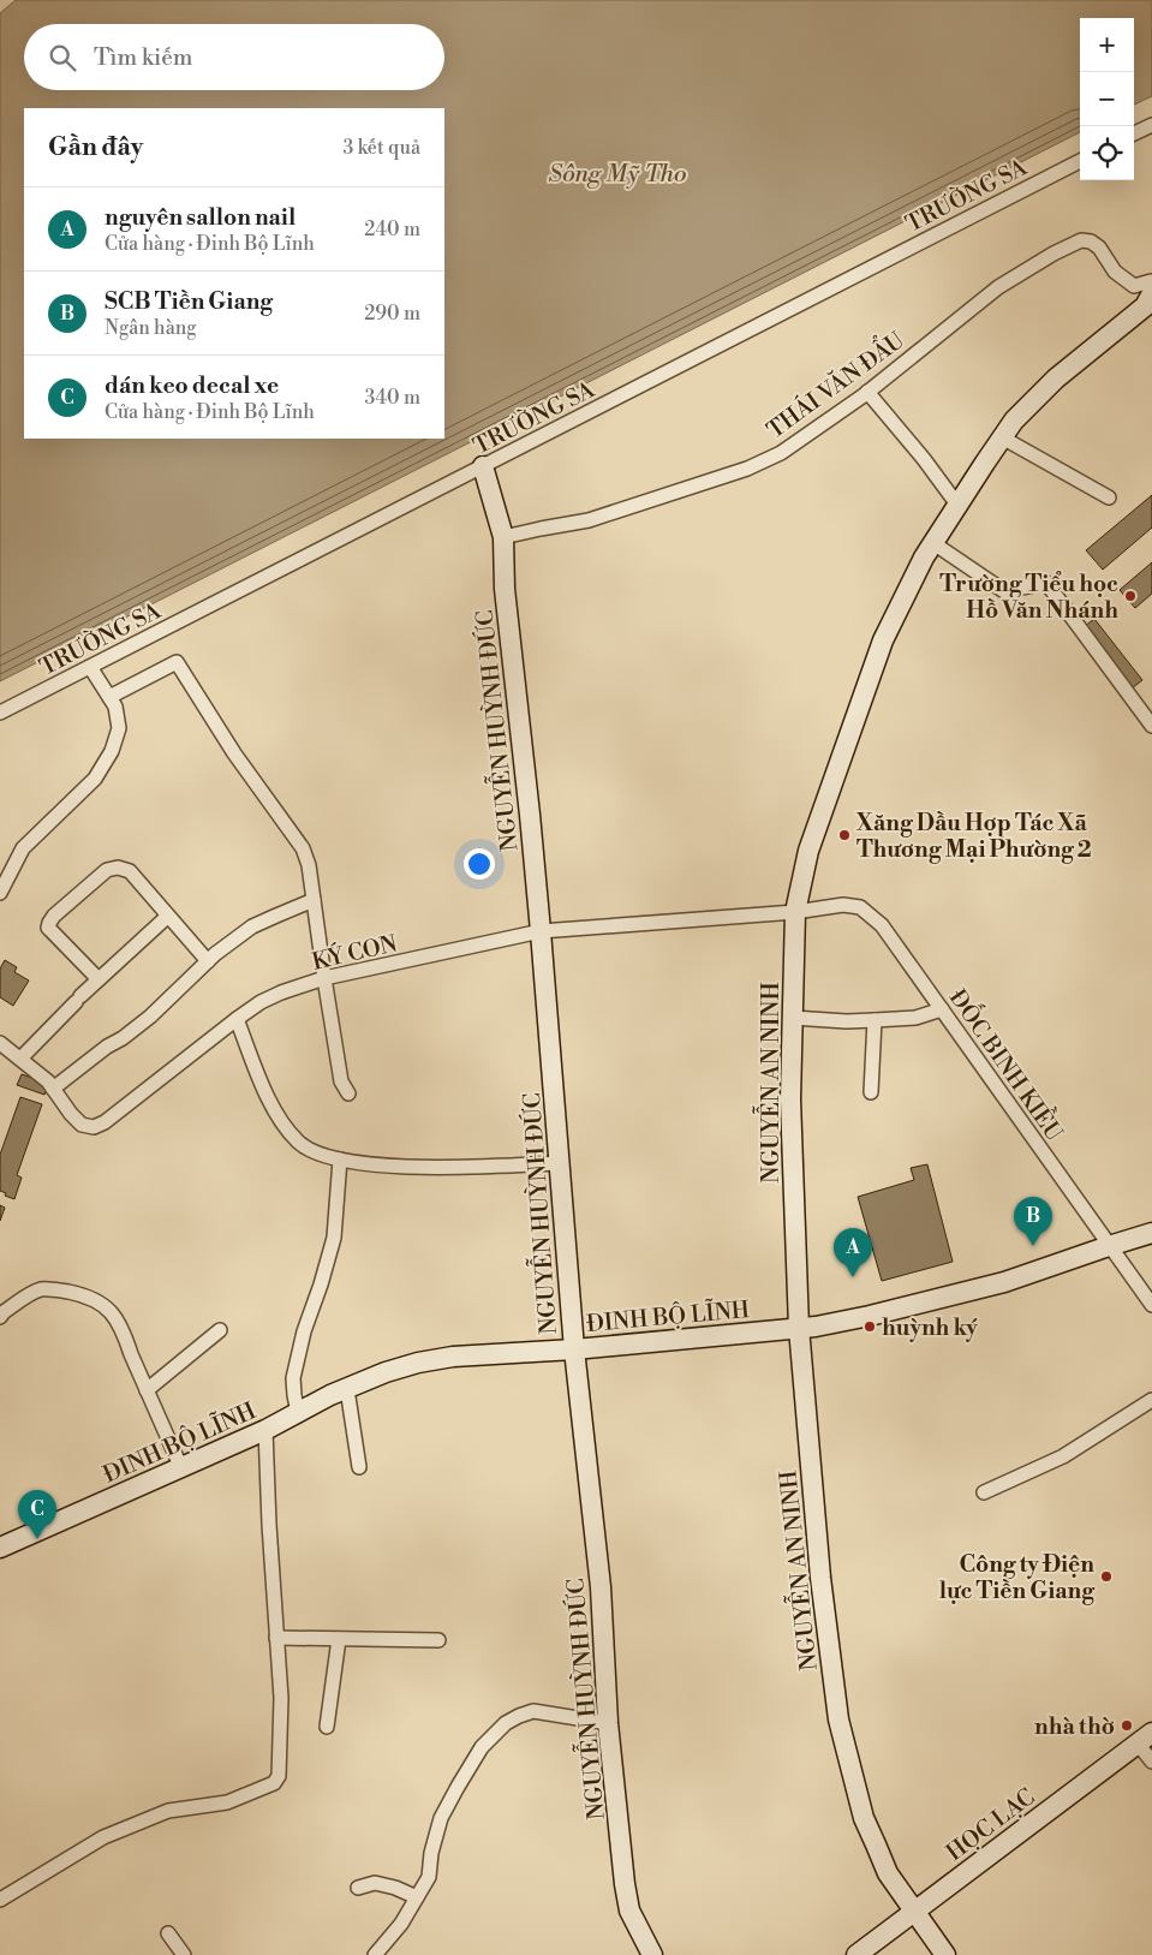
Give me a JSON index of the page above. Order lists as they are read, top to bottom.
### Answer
{
  "streets": {
    "street": [
      "TRƯỜNG SA",
      "THÁI VĂN ĐẨU",
      "NGUYỄN HUỲNH ĐỨC",
      "KÝ CON",
      "ĐỐC BINH KIỀU",
      "NGUYỄN AN NINH",
      "ĐINH BỘ LĨNH",
      "HỌC LẠC"
    ]
  },
  "crossings": [
    ["TRƯỜNG SA", "NGUYỄN HUỲNH ĐỨC"],
    ["THÁI VĂN ĐẨU", "NGUYỄN HUỲNH ĐỨC"],
    ["THÁI VĂN ĐẨU", "NGUYỄN AN NINH"],
    ["NGUYỄN HUỲNH ĐỨC", "KÝ CON"],
    ["NGUYỄN HUỲNH ĐỨC", "ĐINH BỘ LĨNH"],
    ["KÝ CON", "ĐỐC BINH KIỀU"],
    ["KÝ CON", "NGUYỄN AN NINH"],
    ["ĐỐC BINH KIỀU", "NGUYỄN AN NINH"],
    ["ĐỐC BINH KIỀU", "ĐINH BỘ LĨNH"],
    ["NGUYỄN AN NINH", "ĐINH BỘ LĨNH"],
    ["NGUYỄN AN NINH", "HỌC LẠC"]
  ],
  "water": ["Sông Mỹ Tho"],
  "places": [
    "Trường Tiểu học Hồ Văn Nhánh",
    "Xăng Dầu Hợp Tác Xã Thương Mại Phường 2",
    "huỳnh ký",
    "Công ty Điện lực Tiền Giang",
    "nhà thờ"
  ],
  "page": {
    "map_buttons": ["+", "−"],
    "search": "Tìm kiếm",
    "heading": ["Gần đây", "3 kết quả"],
    "list": [
      {
        "mark": "A",
        "name": "nguyên sallon nail",
        "note": "Cửa hàng · Đinh Bộ Lĩnh",
        "value": "240 m"
      },
      {
        "mark": "B",
        "name": "SCB Tiền Giang",
        "note": "Ngân hàng",
        "value": "290 m"
      },
      {
        "mark": "C",
        "name": "dán keo decal xe",
        "note": "Cửa hàng · Đinh Bộ Lĩnh",
        "value": "340 m"
      }
    ],
    "pins": ["B", "A", "C"]
  }
}
